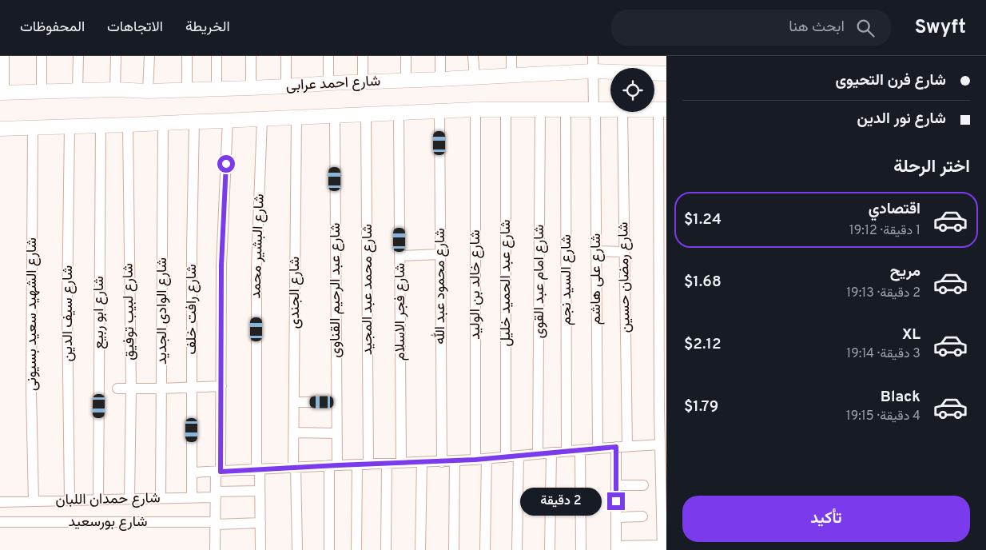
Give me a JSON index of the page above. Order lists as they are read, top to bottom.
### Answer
{
  "streets": {
    "street": [
      "شارع احمد عرابى",
      "شارع البشير محمد",
      "شارع رمضان حسين",
      "شارع على هاشم",
      "شارع السيد نجم",
      "شارع امام عبد القوى",
      "شارع عبد الحميد خليل",
      "شارع خالد بن الوليد",
      "شارع محمود عبد الله",
      "شارع محمد عبد المجيد",
      "شارع عبد الرحيم القناوى",
      "شارع الجندى",
      "شارع رافت خلف",
      "شارع الوادى الجديد",
      "شارع لبيب توفيق",
      "شارع فجر الاسلام",
      "شارع ابو ربيع",
      "شارع سيف الدين",
      "شارع الشهيد سعيد بسيونى",
      "شارع حمدان اللبان",
      "شارع بورسعيد"
    ]
  },
  "crossings": [
    ["شارع احمد عرابى", "شارع على هاشم"],
    ["شارع البشير محمد", "شارع حمدان اللبان"],
    ["شارع البشير محمد", "شارع بورسعيد"],
    ["شارع رافت خلف", "شارع حمدان اللبان"],
    ["شارع الوادى الجديد", "شارع حمدان اللبان"],
    ["شارع لبيب توفيق", "شارع حمدان اللبان"],
    ["شارع ابو ربيع", "شارع حمدان اللبان"],
    ["شارع سيف الدين", "شارع حمدان اللبان"],
    ["شارع الشهيد سعيد بسيونى", "شارع حمدان اللبان"]
  ],
  "page": {
    "header": "Swyft",
    "search": "ابحث هنا",
    "nav": ["الخريطة", "الاتجاهات", "المحفوظات"],
    "banner": ["شارع فرن التحيوى", "شارع نور الدين"],
    "heading": "اختر الرحلة",
    "list": [
      {
        "name": "اقتصادي",
        "note": "1 دقيقة · 19:12",
        "value": "$1.24"
      },
      {
        "name": "مريح",
        "note": "2 دقيقة · 19:13",
        "value": "$1.68"
      },
      {
        "name": "XL",
        "note": "3 دقيقة · 19:14",
        "value": "$2.12"
      },
      {
        "name": "Black",
        "note": "4 دقيقة · 19:15",
        "value": "$1.79"
      }
    ],
    "buttons": "تأكيد",
    "bubble": "2 دقيقة"
  }
}
